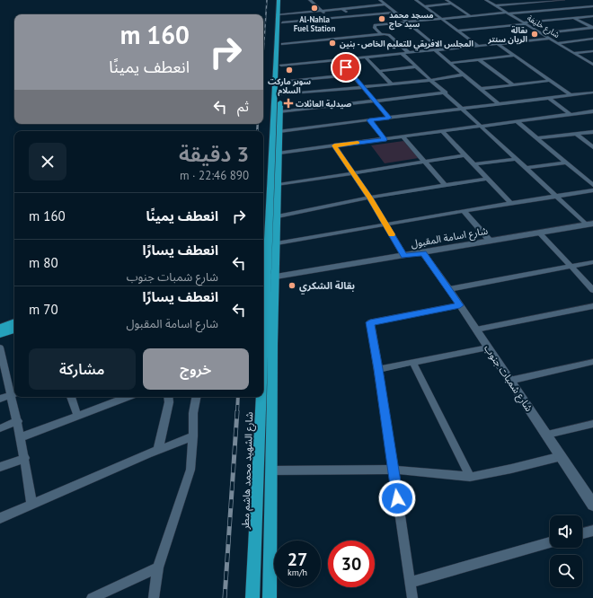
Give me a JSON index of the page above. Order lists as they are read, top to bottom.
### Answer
{
  "streets": {
    "main road": ["شارع الشهيد محمد هاشم مطر"],
    "street": ["شارع خليفة", "شارع اسامة المقبول", "شارع شمبات جنوب"]
  },
  "crossings": [
    ["شارع اسامة المقبول", "شارع شمبات جنوب"],
    ["شارع اسامة المقبول", "شارع الشهيد محمد هاشم مطر"]
  ],
  "places": {
    "other": [
      "Al-Nahla Fuel Station",
      "مسجد محمد سيد حاج",
      "بقالة الريان سنتر",
      "المجلس الافريقي للتعليم الخاص - بنين",
      "سوبر ماركت السلام",
      "بقالة الشكري"
    ],
    "health": ["صيدلية العائلات"]
  },
  "page": {
    "turn": ["160 m", "انعطف يمينًا"],
    "then": "ثم",
    "heading": ["3 دقيقة", "890 m · 22:46"],
    "list": [
      {
        "name": "انعطف يمينًا",
        "value": "160 m"
      },
      {
        "name": "انعطف يسارًا",
        "note": "شارع شمبات جنوب",
        "value": "80 m"
      },
      {
        "name": "انعطف يسارًا",
        "note": "شارع اسامة المقبول",
        "value": "70 m"
      }
    ],
    "buttons": ["خروج", "مشاركة"],
    "speed": "27 km/h",
    "limit": "30"
  }
}
